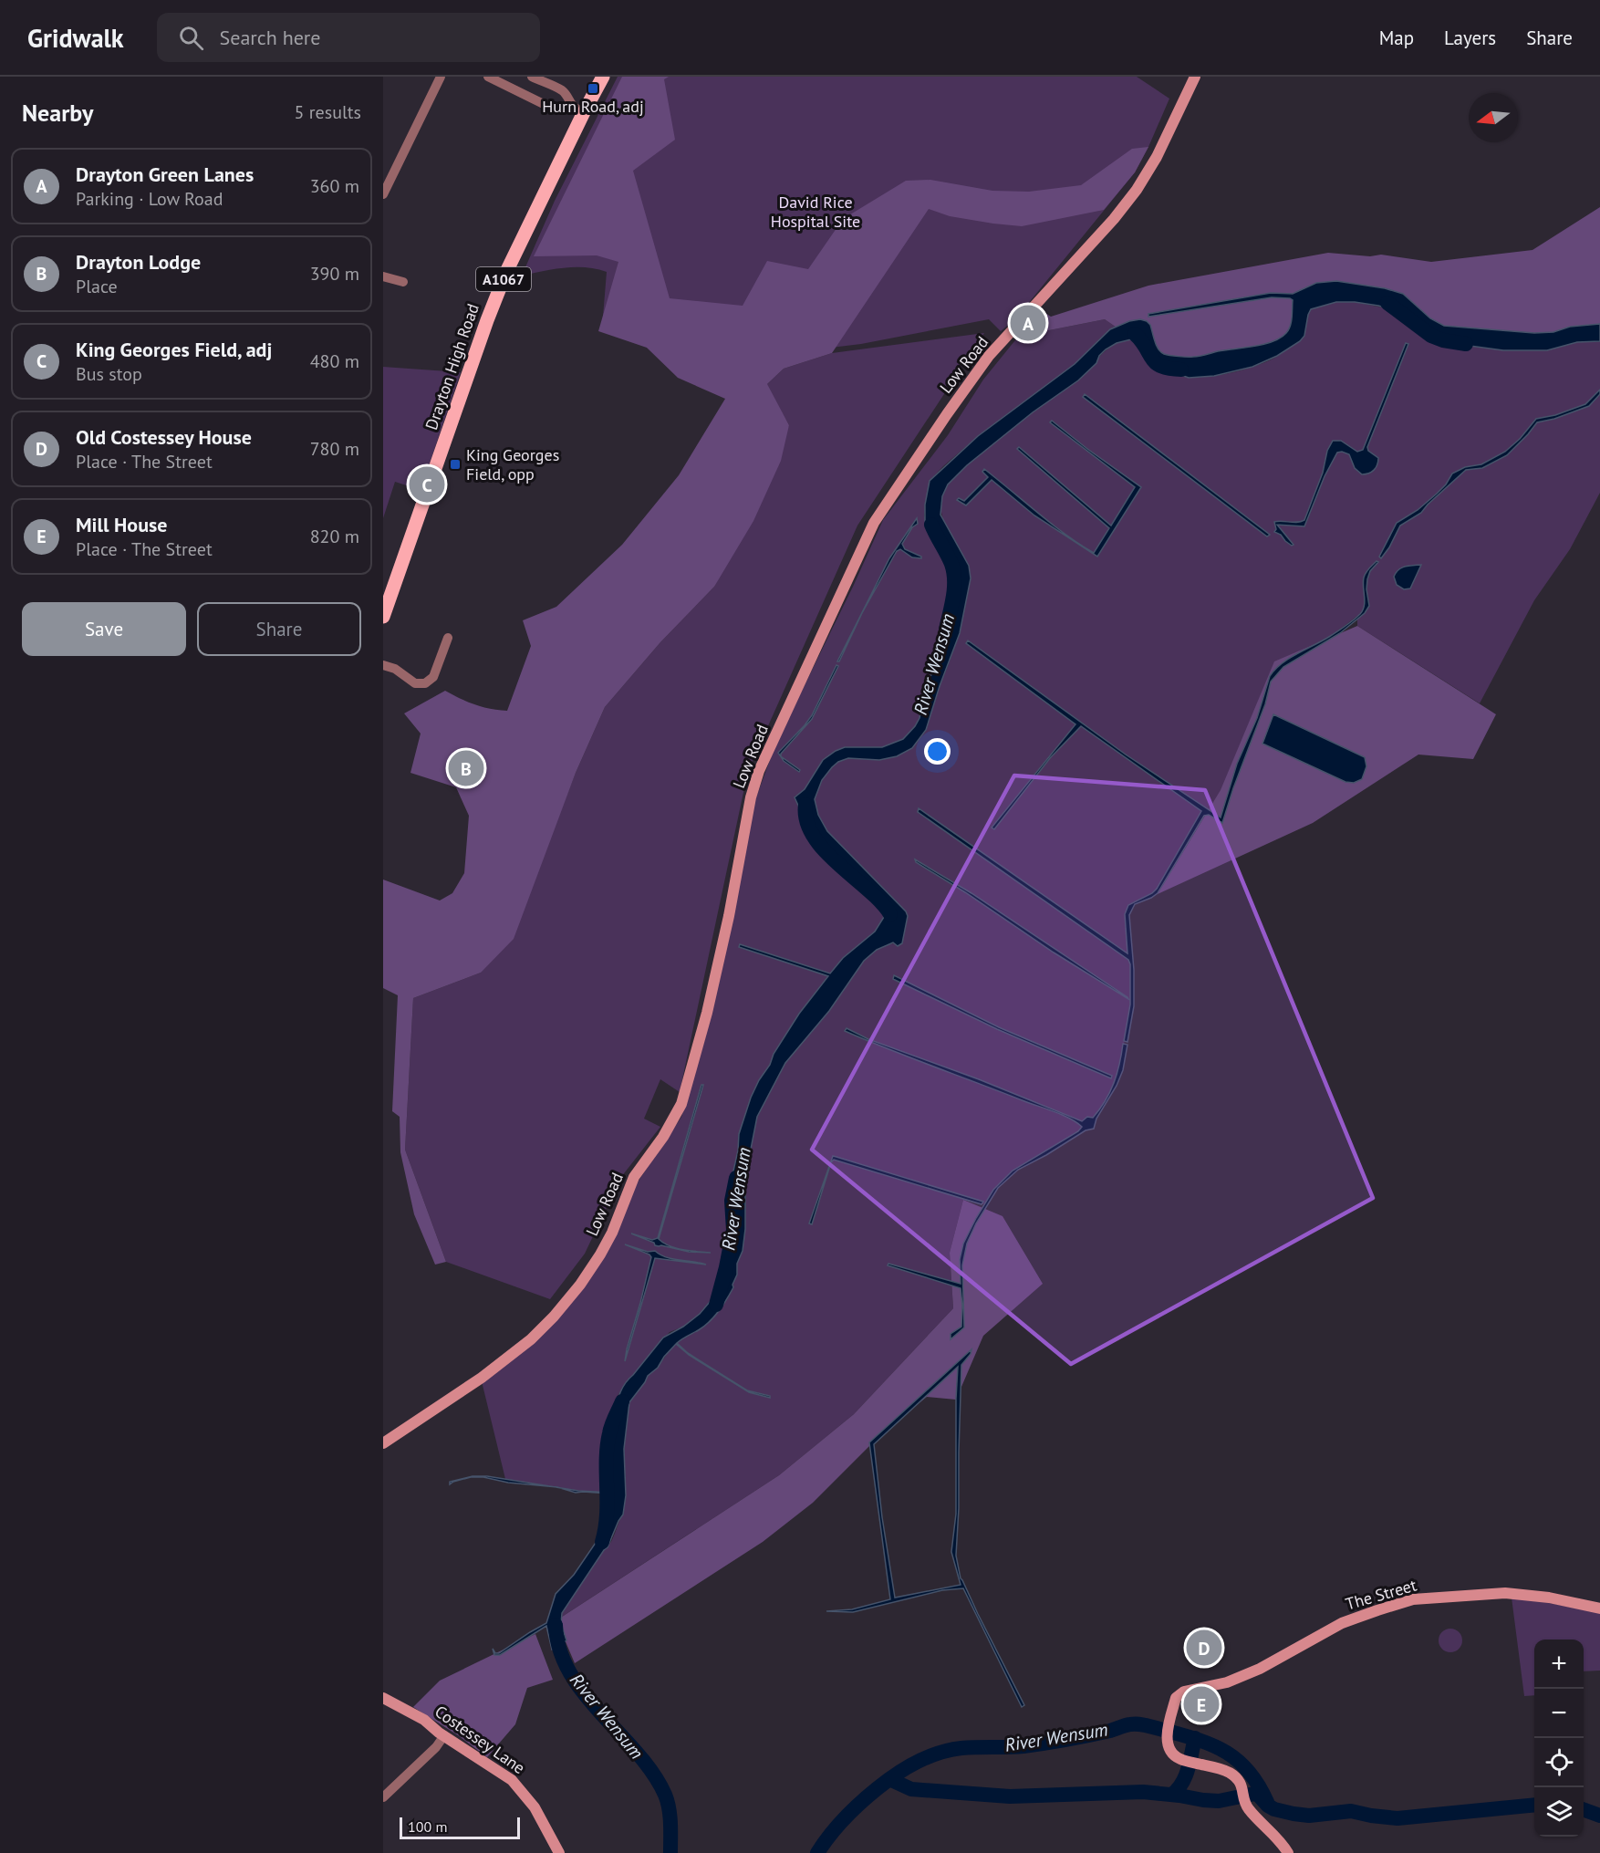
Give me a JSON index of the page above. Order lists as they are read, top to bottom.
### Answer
{
  "streets": {
    "main road": ["A1067", "Drayton High Road"],
    "street": ["Low Road", "The Street", "Costessey Lane"]
  },
  "water": ["River Wensum"],
  "parks": ["David Rice Hospital Site"],
  "places": {
    "transit": ["Hurn Road, adj", "King Georges Field, opp"]
  },
  "scale_bar": "100 m",
  "north": "left",
  "page": {
    "header": "Gridwalk",
    "search": "Search here",
    "nav": ["Map", "Layers", "Share"],
    "heading": ["Nearby", "5 results"],
    "list": [
      {
        "mark": "A",
        "name": "Drayton Green Lanes",
        "note": "Parking · Low Road",
        "value": "360 m"
      },
      {
        "mark": "B",
        "name": "Drayton Lodge",
        "note": "Place",
        "value": "390 m"
      },
      {
        "mark": "C",
        "name": "King Georges Field, adj",
        "note": "Bus stop",
        "value": "480 m"
      },
      {
        "mark": "D",
        "name": "Old Costessey House",
        "note": "Place · The Street",
        "value": "780 m"
      },
      {
        "mark": "E",
        "name": "Mill House",
        "note": "Place · The Street",
        "value": "820 m"
      }
    ],
    "pins": [
      "A",
      "C",
      "B",
      "D",
      "E"
    ],
    "buttons": ["Save", "Share"],
    "map_buttons": ["+", "−"],
    "scale": "100 m"
  }
}
